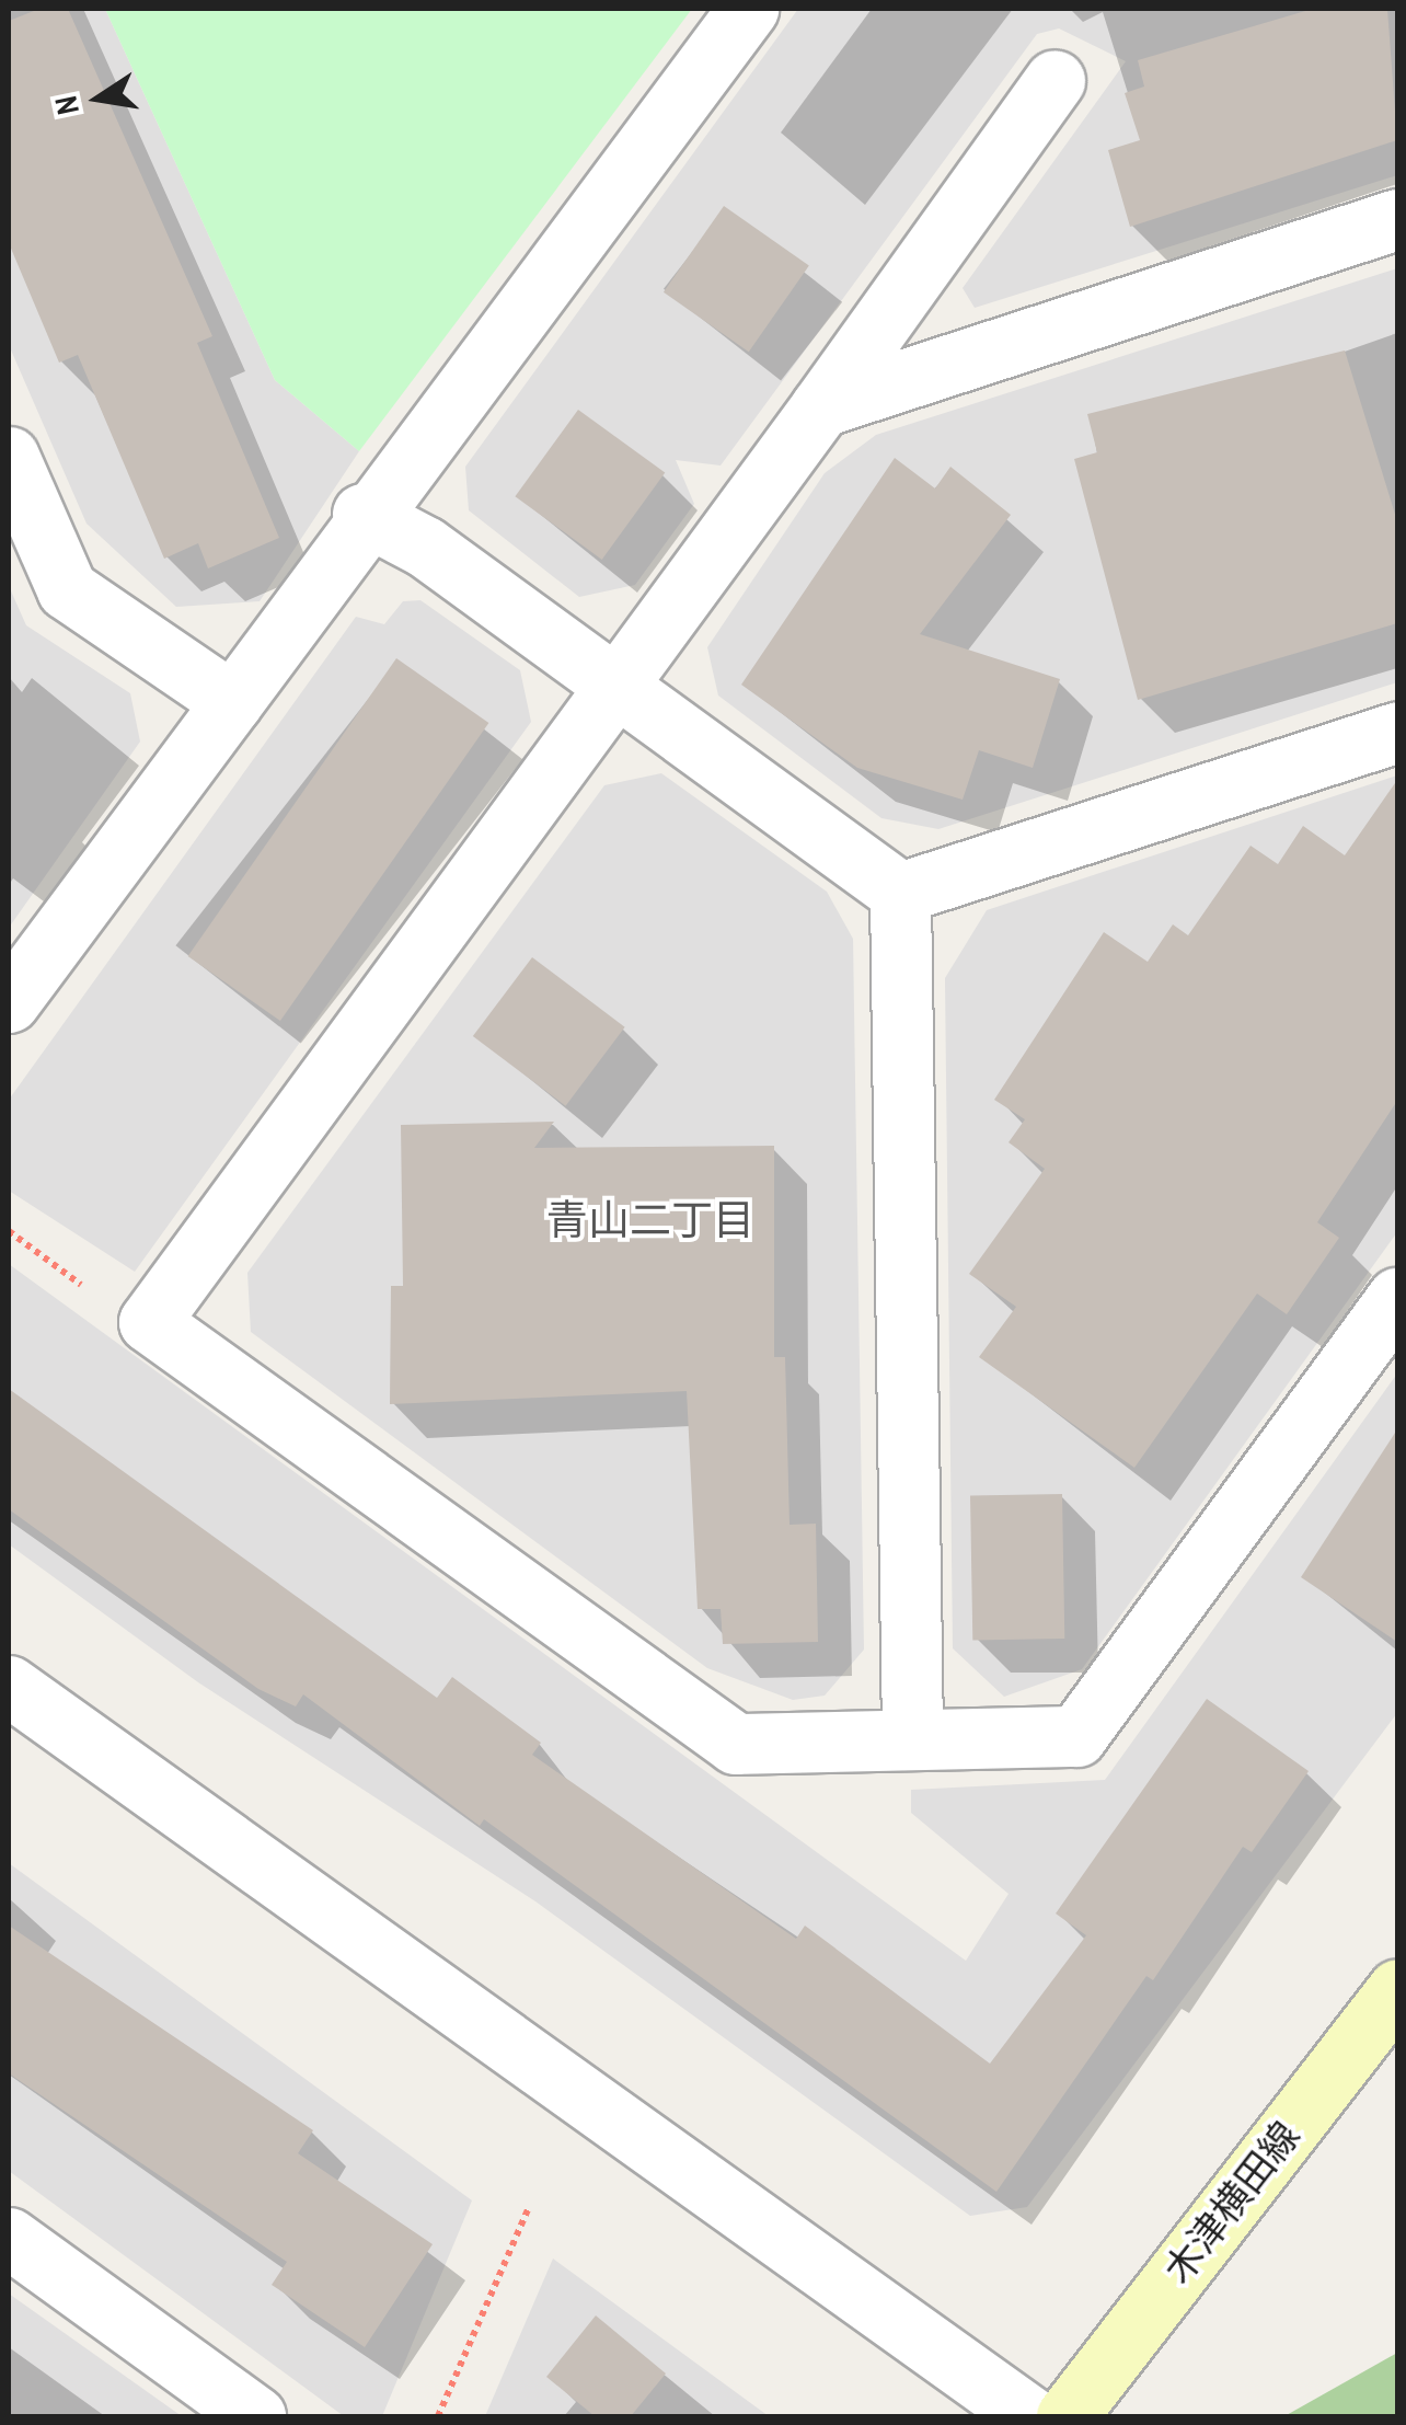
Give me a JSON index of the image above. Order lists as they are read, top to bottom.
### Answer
{
  "streets": {
    "main road": ["木津横田線"]
  },
  "districts": ["青山二丁目"],
  "north": "left"
}
